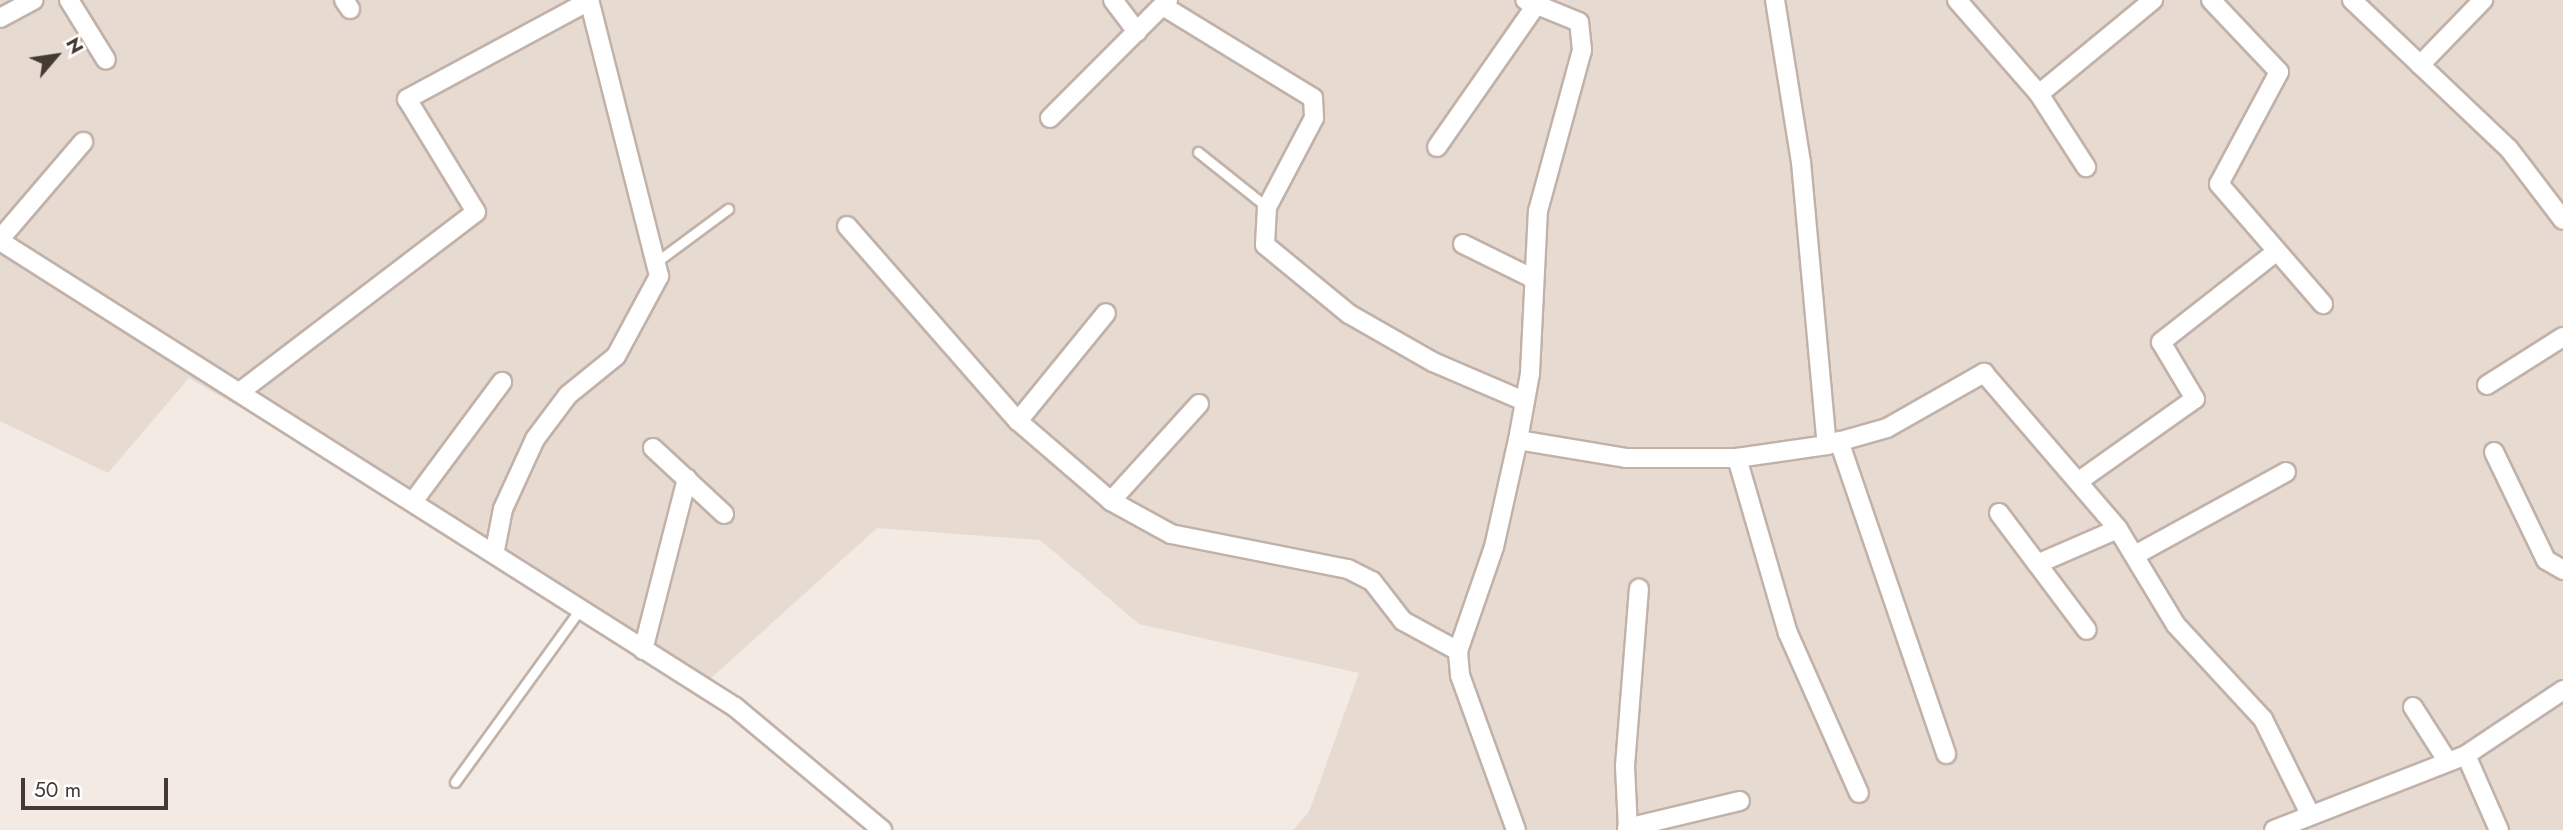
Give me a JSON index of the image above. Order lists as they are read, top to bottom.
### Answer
{
  "scale_bar": "50 m",
  "north": "top right"
}
